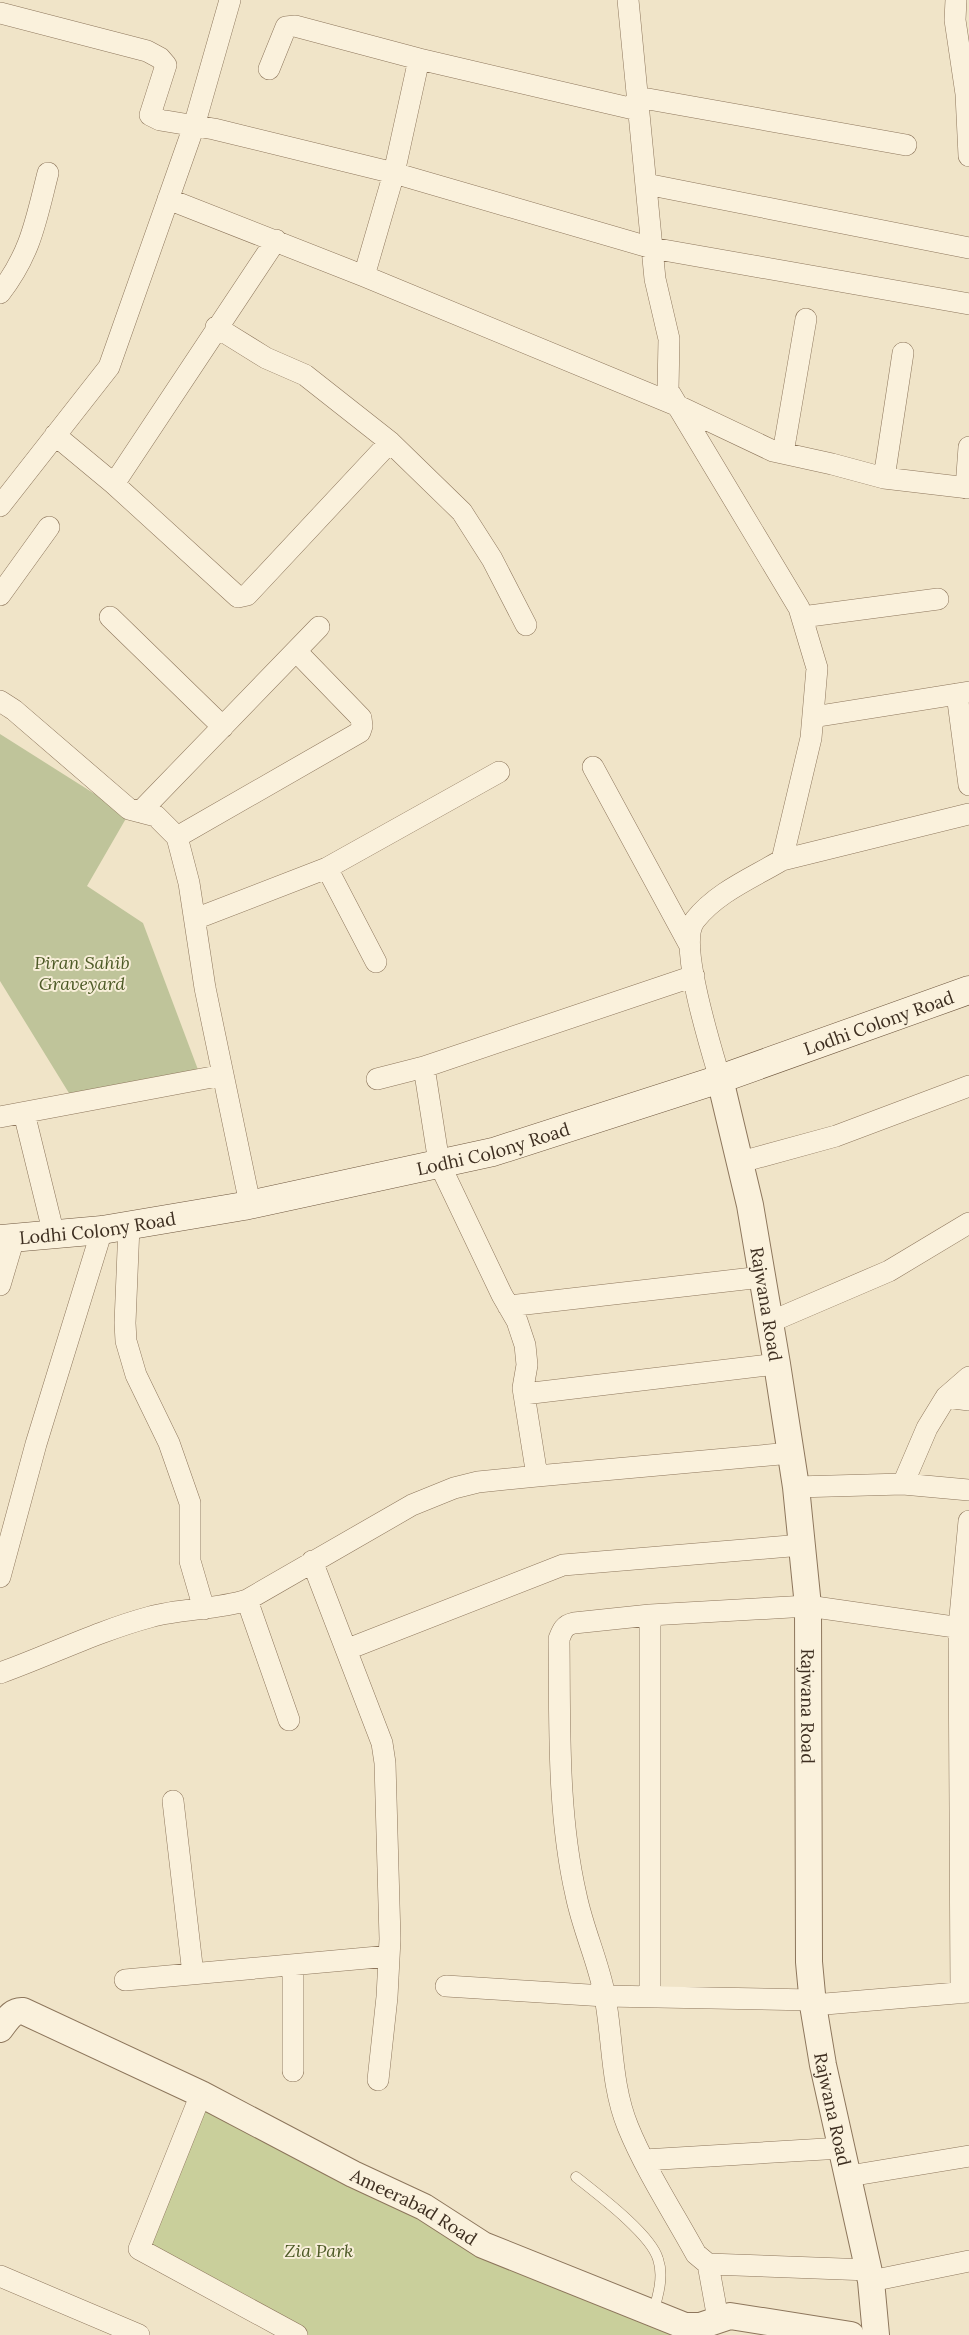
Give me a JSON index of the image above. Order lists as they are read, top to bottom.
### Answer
{
  "streets": {
    "main road": ["Lodhi Colony Road"],
    "street": ["Rajwana Road", "Ameerabad Road"]
  },
  "crossings": [
    ["Lodhi Colony Road", "Rajwana Road"]
  ],
  "parks": ["Piran Sahib Graveyard", "Zia Park"]
}
